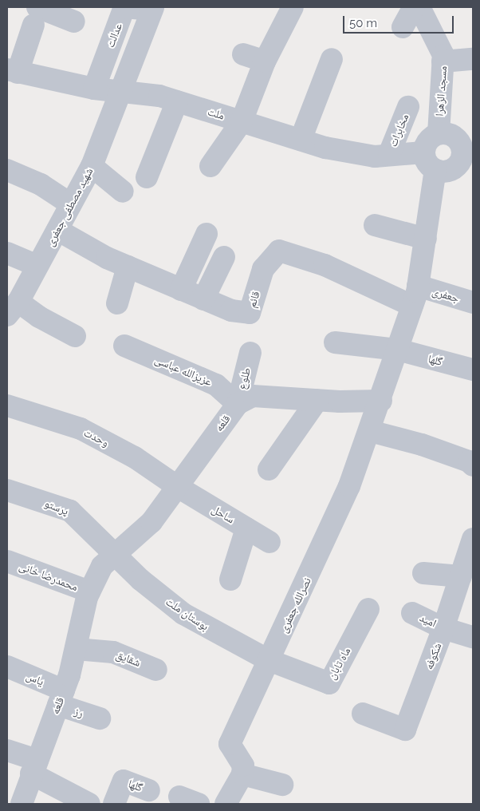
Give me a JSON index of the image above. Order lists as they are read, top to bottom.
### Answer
{
  "streets": {
    "street": [
      "عدالت",
      "مسجد الزهرا",
      "ملت",
      "مخابرات",
      "شهید مصطفی جعفری",
      "جعفری",
      "قائم",
      "گلها",
      "عزیزالله عباسی",
      "طلوع",
      "قلعه",
      "وحدت",
      "پرستو",
      "ساحل",
      "محمدرضا خانی",
      "نصرالله جعفری",
      "بوستان ملت",
      "امید",
      "شکوفه",
      "شقایق",
      "ماه تابان",
      "یاس",
      "رز"
    ]
  },
  "crossings": [
    ["عدالت", "ملت"],
    ["مسجد الزهرا", "ملت"],
    ["ملت", "مخابرات"],
    ["ملت", "شهید مصطفی جعفری"],
    ["شهید مصطفی جعفری", "قائم"],
    ["جعفری", "قائم"],
    ["عزیزالله عباسی", "طلوع"],
    ["عزیزالله عباسی", "قلعه"],
    ["طلوع", "قلعه"],
    ["قلعه", "وحدت"],
    ["قلعه", "پرستو"],
    ["قلعه", "ساحل"],
    ["قلعه", "محمدرضا خانی"],
    ["قلعه", "نصرالله جعفری"],
    ["قلعه", "بوستان ملت"],
    ["قلعه", "شقایق"],
    ["قلعه", "یاس"],
    ["قلعه", "رز"],
    ["وحدت", "ساحل"],
    ["پرستو", "بوستان ملت"],
    ["نصرالله جعفری", "بوستان ملت"],
    ["نصرالله جعفری", "ماه تابان"],
    ["بوستان ملت", "ماه تابان"],
    ["امید", "شکوفه"],
    ["یاس", "رز"]
  ],
  "scale_bar": "50 m"
}
